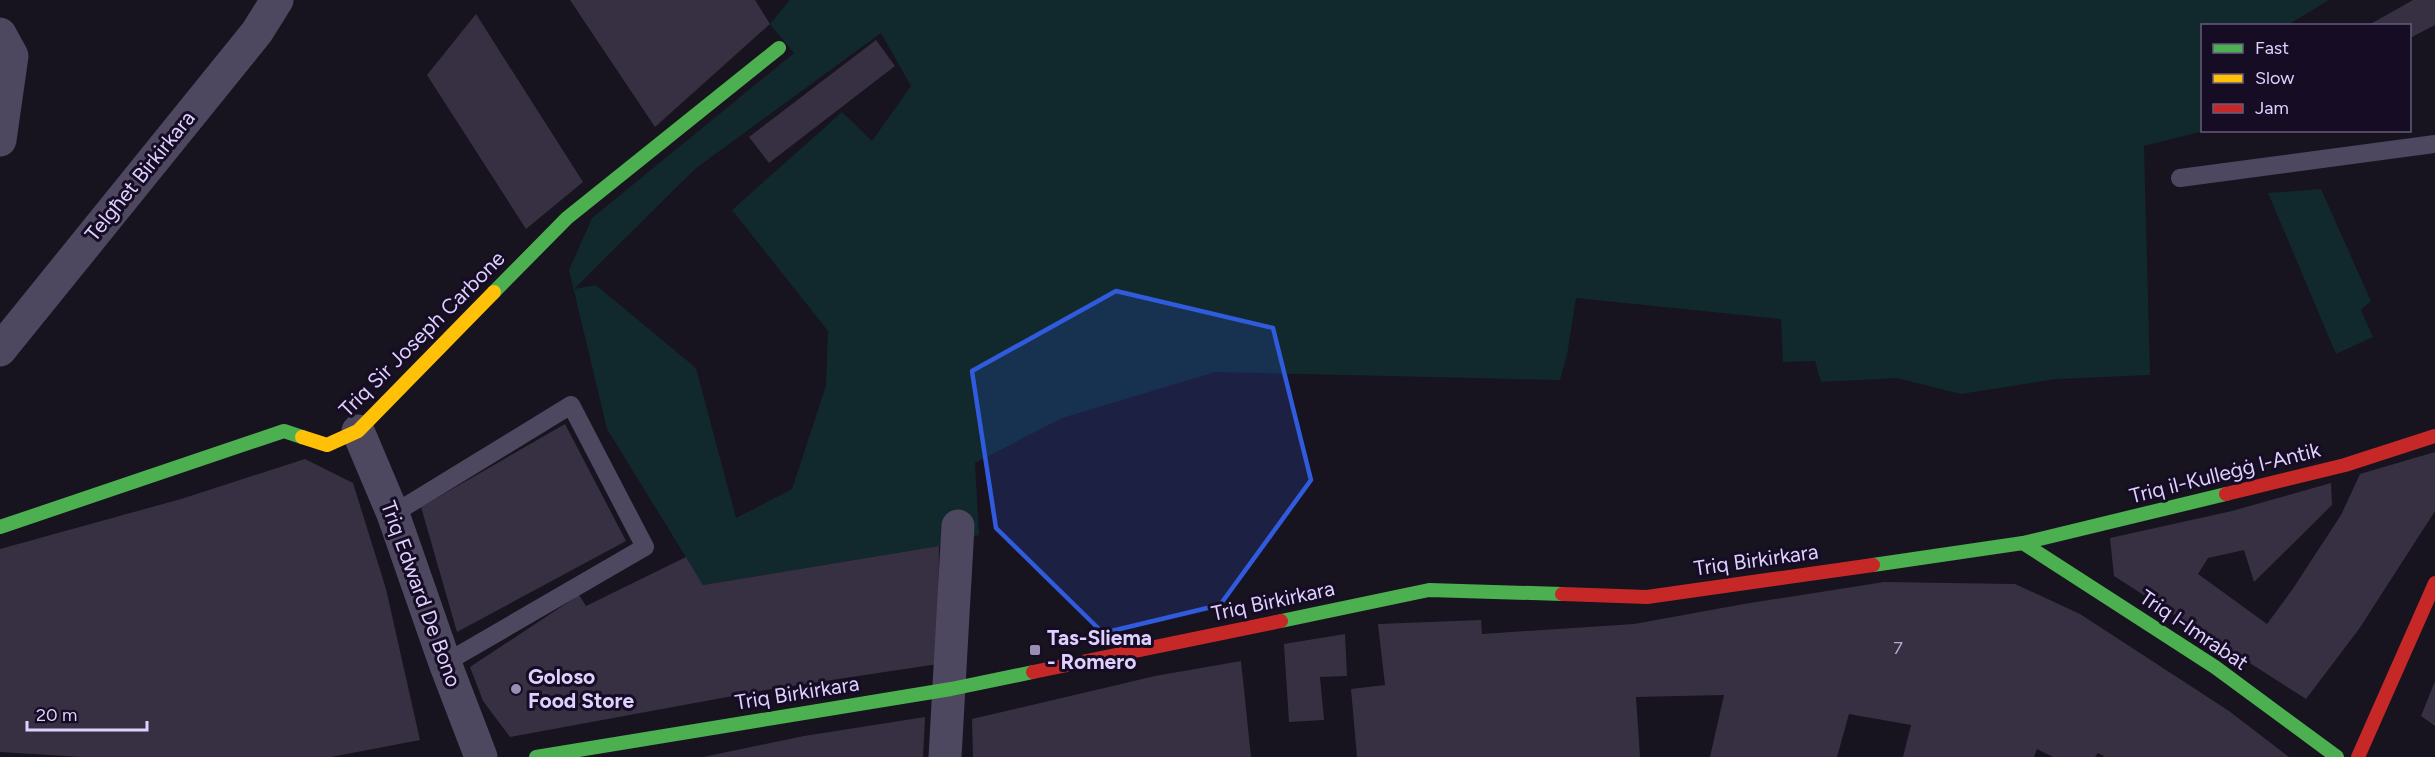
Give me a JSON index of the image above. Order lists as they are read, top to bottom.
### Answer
{
  "streets": {
    "main road": [
      "Triq Sir Joseph Carbone",
      "Triq il-Kulleġġ l-Antik",
      "Triq Birkirkara",
      "Triq l-Imrabat"
    ],
    "street": ["Telgħet Birkirkara", "Triq Edward De Bono"]
  },
  "crossings": [
    ["Triq Sir Joseph Carbone", "Triq Edward De Bono"],
    ["Triq il-Kulleġġ l-Antik", "Triq Birkirkara"],
    ["Triq il-Kulleġġ l-Antik", "Triq l-Imrabat"],
    ["Triq Birkirkara", "Triq l-Imrabat"]
  ],
  "places": {
    "transit": ["Tas-Sliema - Romero"],
    "other": ["Goloso Food Store"]
  },
  "house_numbers": ["7"],
  "legend": ["Fast", "Slow", "Jam"],
  "scale_bar": "20 m"
}
